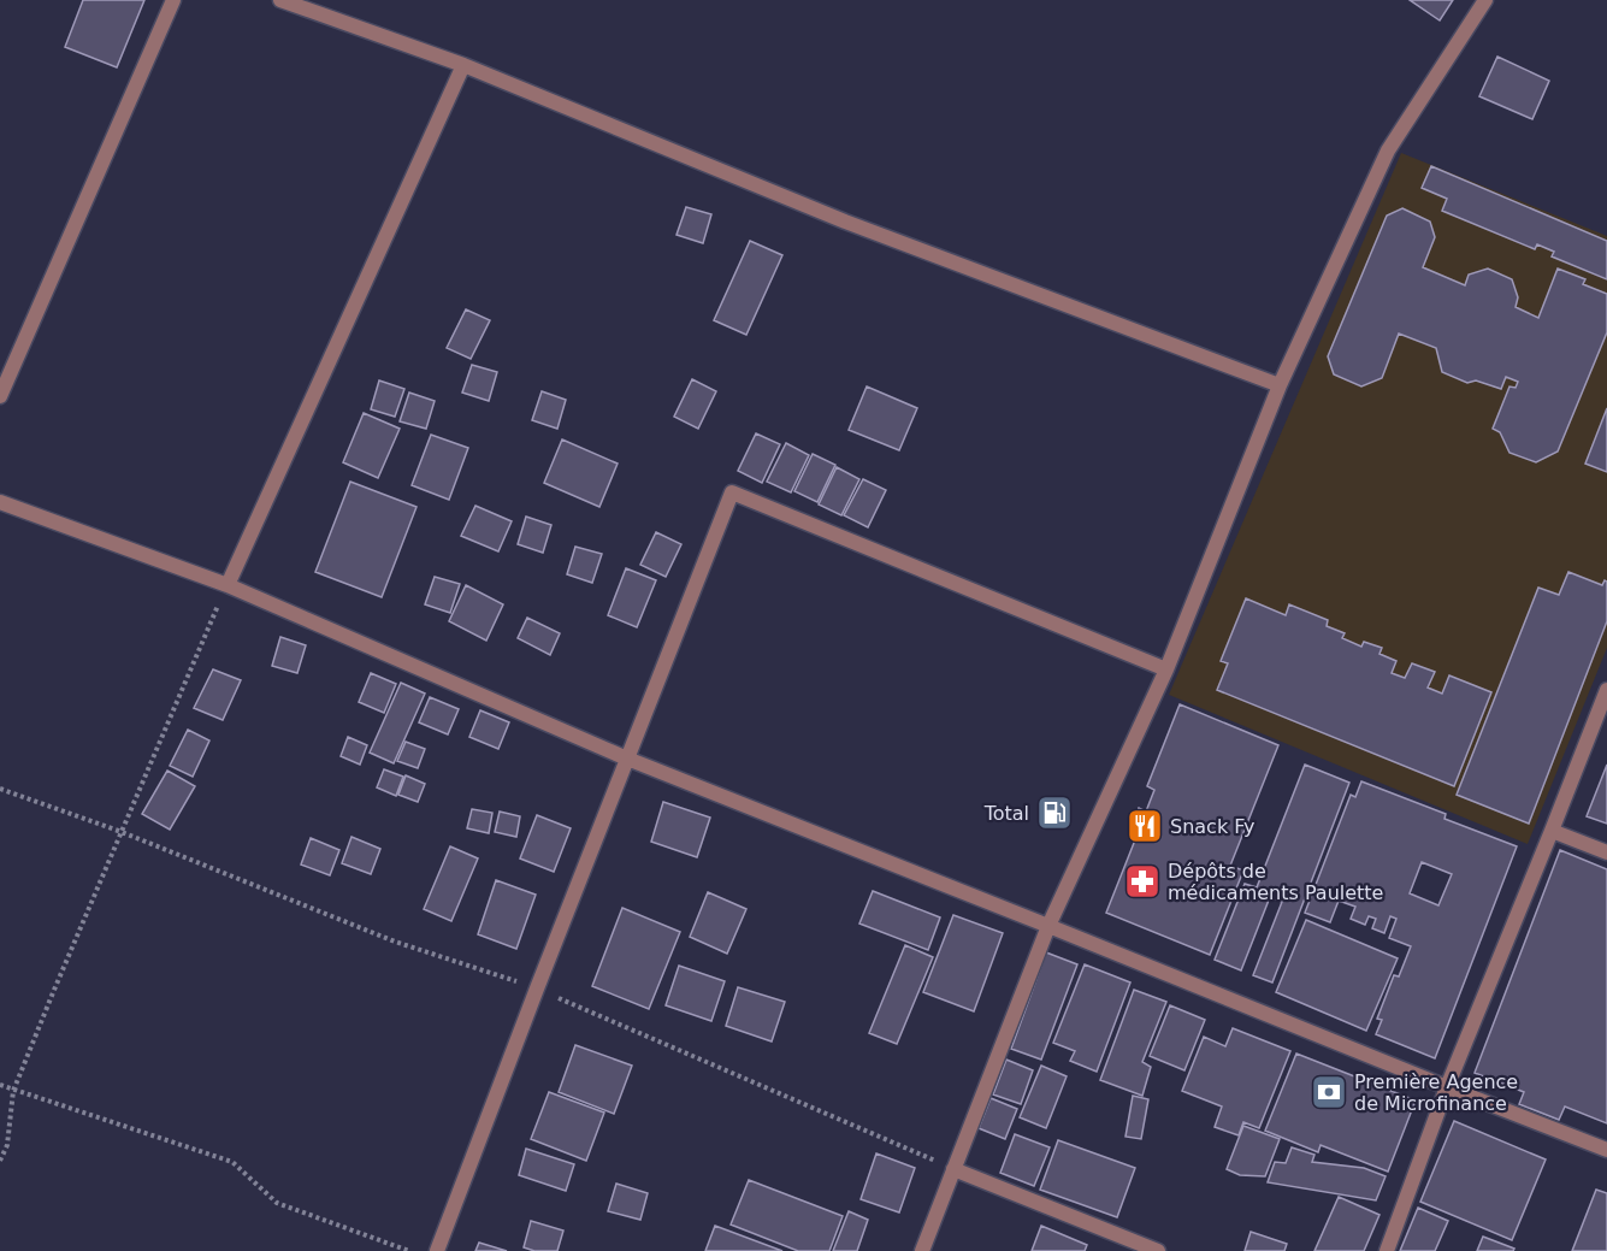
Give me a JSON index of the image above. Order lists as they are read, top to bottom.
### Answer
{
  "places": {
    "fuel station": ["Total"],
    "restaurant": ["Snack Fy"],
    "pharmacy": ["Dépôts de médicaments Paulette"],
    "bank": ["Première Agence de Microfinance"]
  }
}
